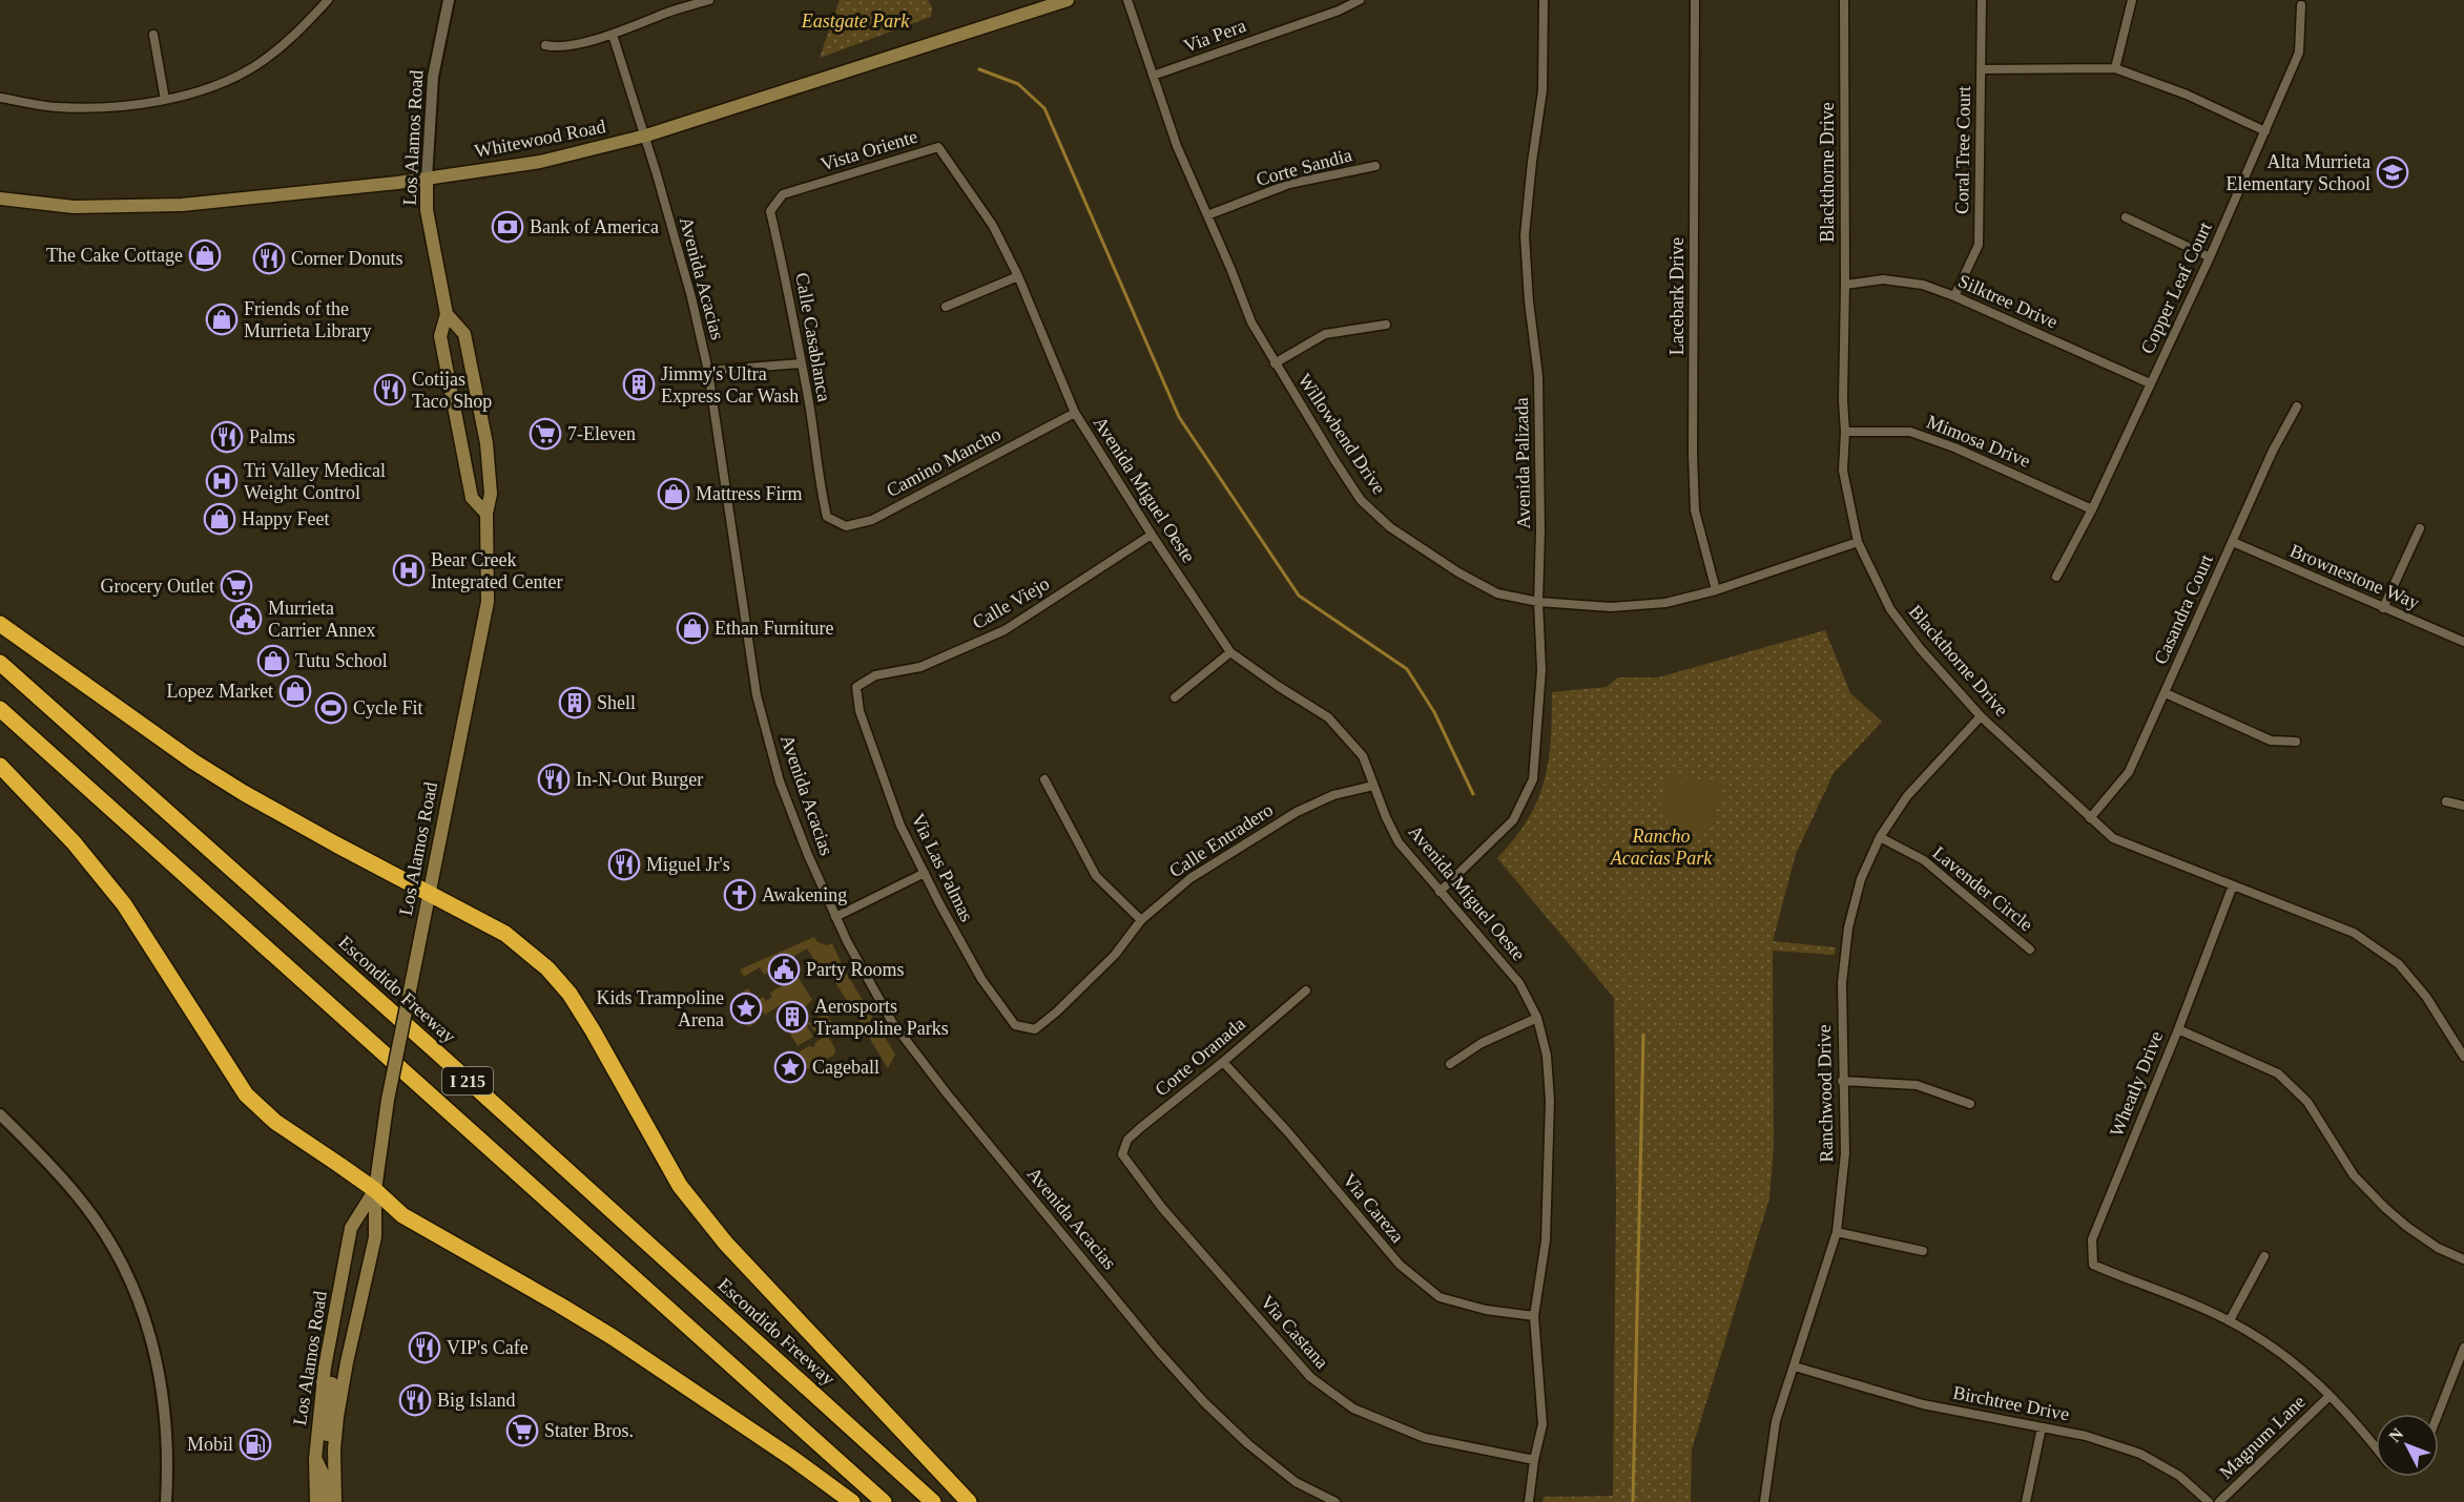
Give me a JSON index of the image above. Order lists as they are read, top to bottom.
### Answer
{
  "streets": {
    "highway": ["Escondido Freeway", "I 215"],
    "main road": ["Los Alamos Road", "Whitewood Road"],
    "street": [
      "Via Pera",
      "Vista Oriente",
      "Coral Tree Court",
      "Corte Sandia",
      "Blackthorne Drive",
      "Avenida Acacias",
      "Copper Leaf Court",
      "Lacebark Drive",
      "Silktree Drive",
      "Calle Casablanca",
      "Willowbend Drive",
      "Mimosa Drive",
      "Camino Mancho",
      "Avenida Palizada",
      "Avenida Miguel Oeste",
      "Brownestone Way",
      "Calle Viejo",
      "Casandra Court",
      "Calle Entradero",
      "Via Las Palmas",
      "Lavender Circle",
      "Corte Oranada",
      "Wheatly Drive",
      "Ranchwood Drive",
      "Via Careza",
      "Via Castana",
      "Birchtree Drive",
      "Magnum Lane"
    ]
  },
  "crossings": [
    ["Via Pera", "Willowbend Drive"],
    ["Los Alamos Road", "Whitewood Road"],
    ["Whitewood Road", "Avenida Acacias"],
    ["Vista Oriente", "Calle Casablanca"],
    ["Vista Oriente", "Avenida Miguel Oeste"],
    ["Coral Tree Court", "Silktree Drive"],
    ["Corte Sandia", "Willowbend Drive"],
    ["Blackthorne Drive", "Silktree Drive"],
    ["Blackthorne Drive", "Willowbend Drive"],
    ["Blackthorne Drive", "Mimosa Drive"],
    ["Blackthorne Drive", "Casandra Court"],
    ["Blackthorne Drive", "Wheatly Drive"],
    ["Blackthorne Drive", "Ranchwood Drive"],
    ["Copper Leaf Court", "Silktree Drive"],
    ["Copper Leaf Court", "Mimosa Drive"],
    ["Lacebark Drive", "Willowbend Drive"],
    ["Calle Casablanca", "Camino Mancho"],
    ["Willowbend Drive", "Avenida Palizada"],
    ["Camino Mancho", "Avenida Miguel Oeste"],
    ["Avenida Palizada", "Avenida Miguel Oeste"],
    ["Avenida Miguel Oeste", "Calle Viejo"],
    ["Avenida Miguel Oeste", "Calle Entradero"],
    ["Avenida Miguel Oeste", "Via Careza"],
    ["Avenida Miguel Oeste", "Via Castana"],
    ["Brownestone Way", "Casandra Court"],
    ["Calle Viejo", "Via Las Palmas"],
    ["Calle Entradero", "Via Las Palmas"],
    ["Lavender Circle", "Ranchwood Drive"],
    ["Corte Oranada", "Via Careza"],
    ["Corte Oranada", "Via Castana"],
    ["Ranchwood Drive", "Birchtree Drive"]
  ],
  "parks": ["Eastgate Park", "Rancho Acacias Park"],
  "places": {
    "school or university": ["Alta Murrieta Elementary School"],
    "bank": ["Bank of America"],
    "shop": [
      "The Cake Cottage",
      "Friends of the Murrieta Library",
      "Mattress Firm",
      "Happy Feet",
      "Ethan Furniture",
      "Tutu School",
      "Lopez Market"
    ],
    "restaurant": [
      "Corner Donuts",
      "Cotijas Taco Shop",
      "Palms",
      "In-N-Out Burger",
      "Miguel Jr's",
      "VIP's Cafe",
      "Big Island"
    ],
    "building": ["Jimmy's Ultra Express Car Wash", "Shell", "Aerosports Trampoline Parks"],
    "supermarket": ["7-Eleven", "Grocery Outlet", "Stater Bros."],
    "hospital": ["Tri Valley Medical Weight Control", "Bear Creek Integrated Center"],
    "public building": ["Murrieta Carrier Annex", "Party Rooms"],
    "sports": ["Cycle Fit"],
    "church": ["Awakening"],
    "place": ["Kids Trampoline Arena", "Cageball"],
    "fuel station": ["Mobil"]
  },
  "north": "top left"
}
